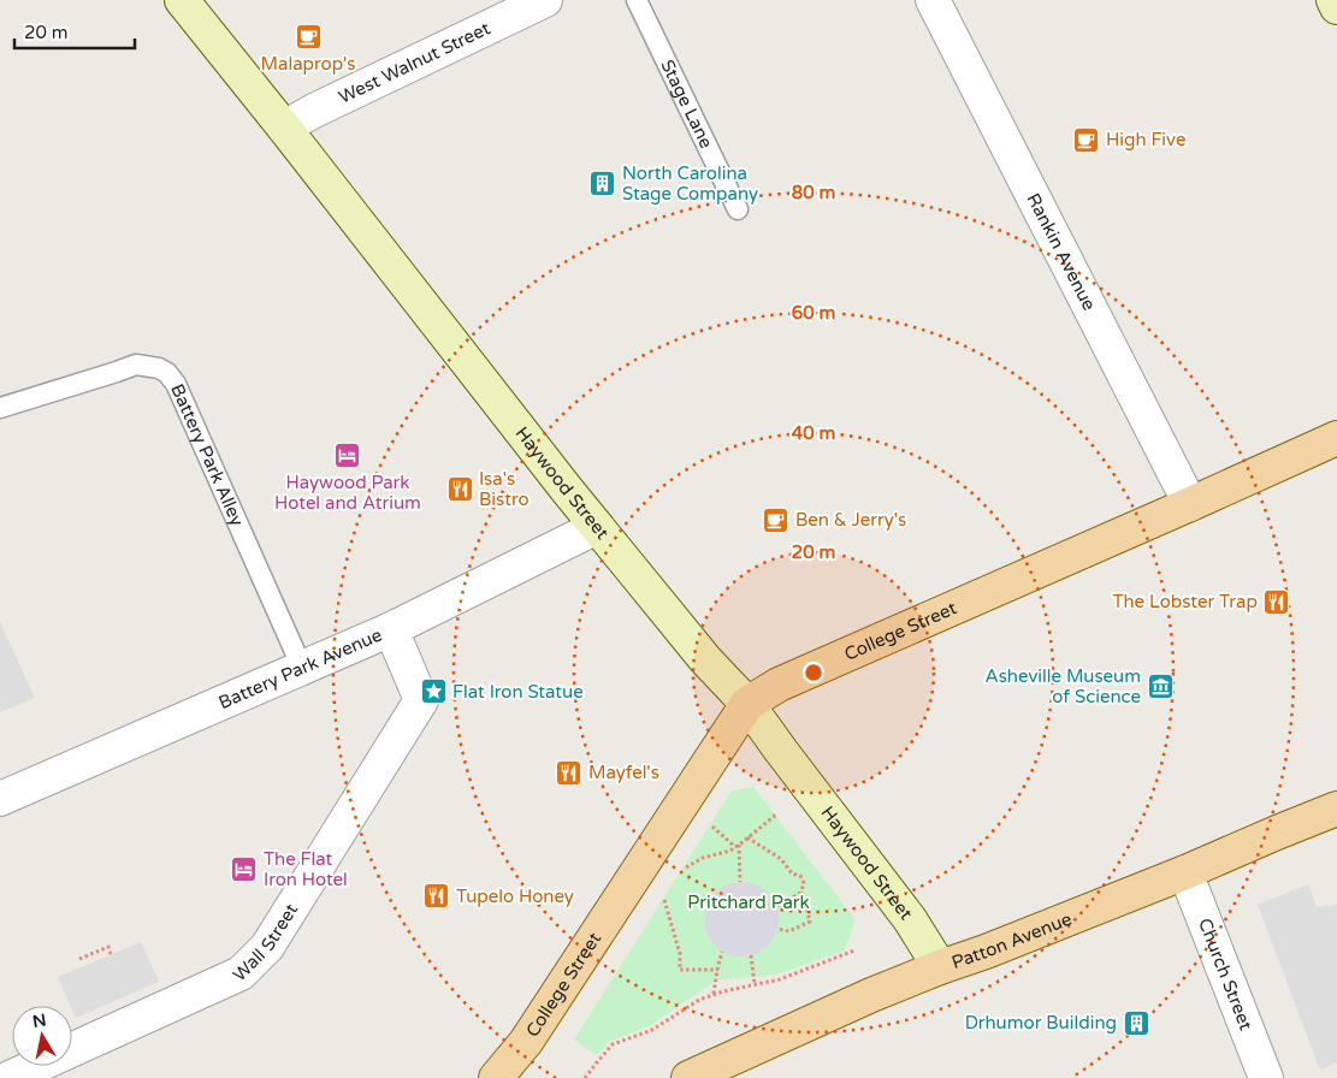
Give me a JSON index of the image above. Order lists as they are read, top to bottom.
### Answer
{
  "streets": {
    "main road": ["College Street", "Patton Avenue"],
    "street": [
      "West Walnut Street",
      "Rankin Avenue",
      "Haywood Street",
      "Battery Park Avenue",
      "Wall Street",
      "Church Street"
    ],
    "lane": ["Stage Lane", "Battery Park Alley"]
  },
  "crossings": [
    ["West Walnut Street", "Haywood Street"],
    ["Rankin Avenue", "College Street"],
    ["Battery Park Alley", "Battery Park Avenue"],
    ["Haywood Street", "College Street"],
    ["Haywood Street", "Battery Park Avenue"],
    ["Haywood Street", "Patton Avenue"],
    ["Battery Park Avenue", "Wall Street"],
    ["Patton Avenue", "Church Street"]
  ],
  "parks": ["Pritchard Park"],
  "places": {
    "cafe": ["Malaprop's", "High Five", "Ben & Jerry's"],
    "building": ["North Carolina Stage Company", "Drhumor Building"],
    "hotel": ["Haywood Park Hotel and Atrium", "The Flat Iron Hotel"],
    "restaurant": [
      "Isa's Bistro",
      "The Lobster Trap",
      "Mayfel's",
      "Tupelo Honey"
    ],
    "museum": ["Asheville Museum of Science"],
    "place": ["Flat Iron Statue"]
  },
  "scale_bar": "20 m",
  "north": "top",
  "rings": [
    "80 m",
    "60 m",
    "40 m",
    "20 m"
  ]
}
